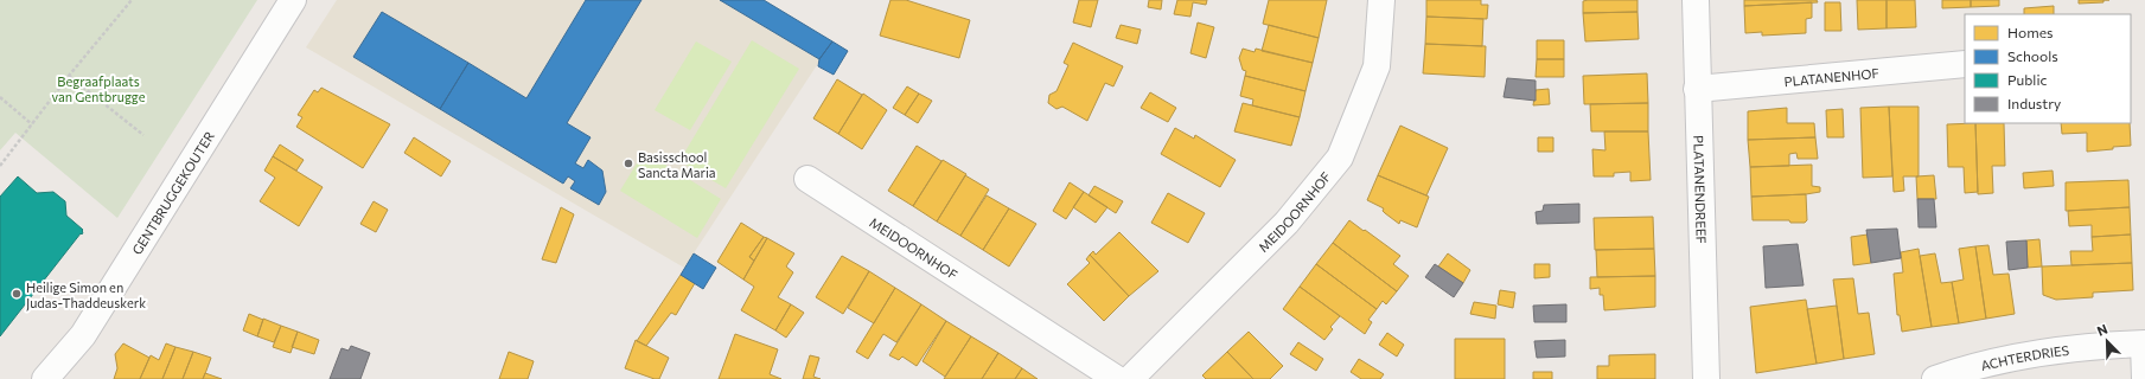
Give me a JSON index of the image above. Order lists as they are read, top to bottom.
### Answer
{
  "streets": {
    "street": [
      "PLATANENHOF",
      "PLATANENDREEF",
      "GENTBRUGGEKOUTER",
      "MEIDOORNHOF",
      "ACHTERDRIES"
    ]
  },
  "crossings": [
    ["PLATANENHOF", "PLATANENDREEF"]
  ],
  "parks": ["Begraafplaats van Gentbrugge"],
  "places": ["Basisschool Sancta Maria", "Heilige Simon en Judas-Thaddeuskerk"],
  "legend": [
    "Homes",
    "Schools",
    "Public",
    "Industry"
  ],
  "north": "top left"
}
